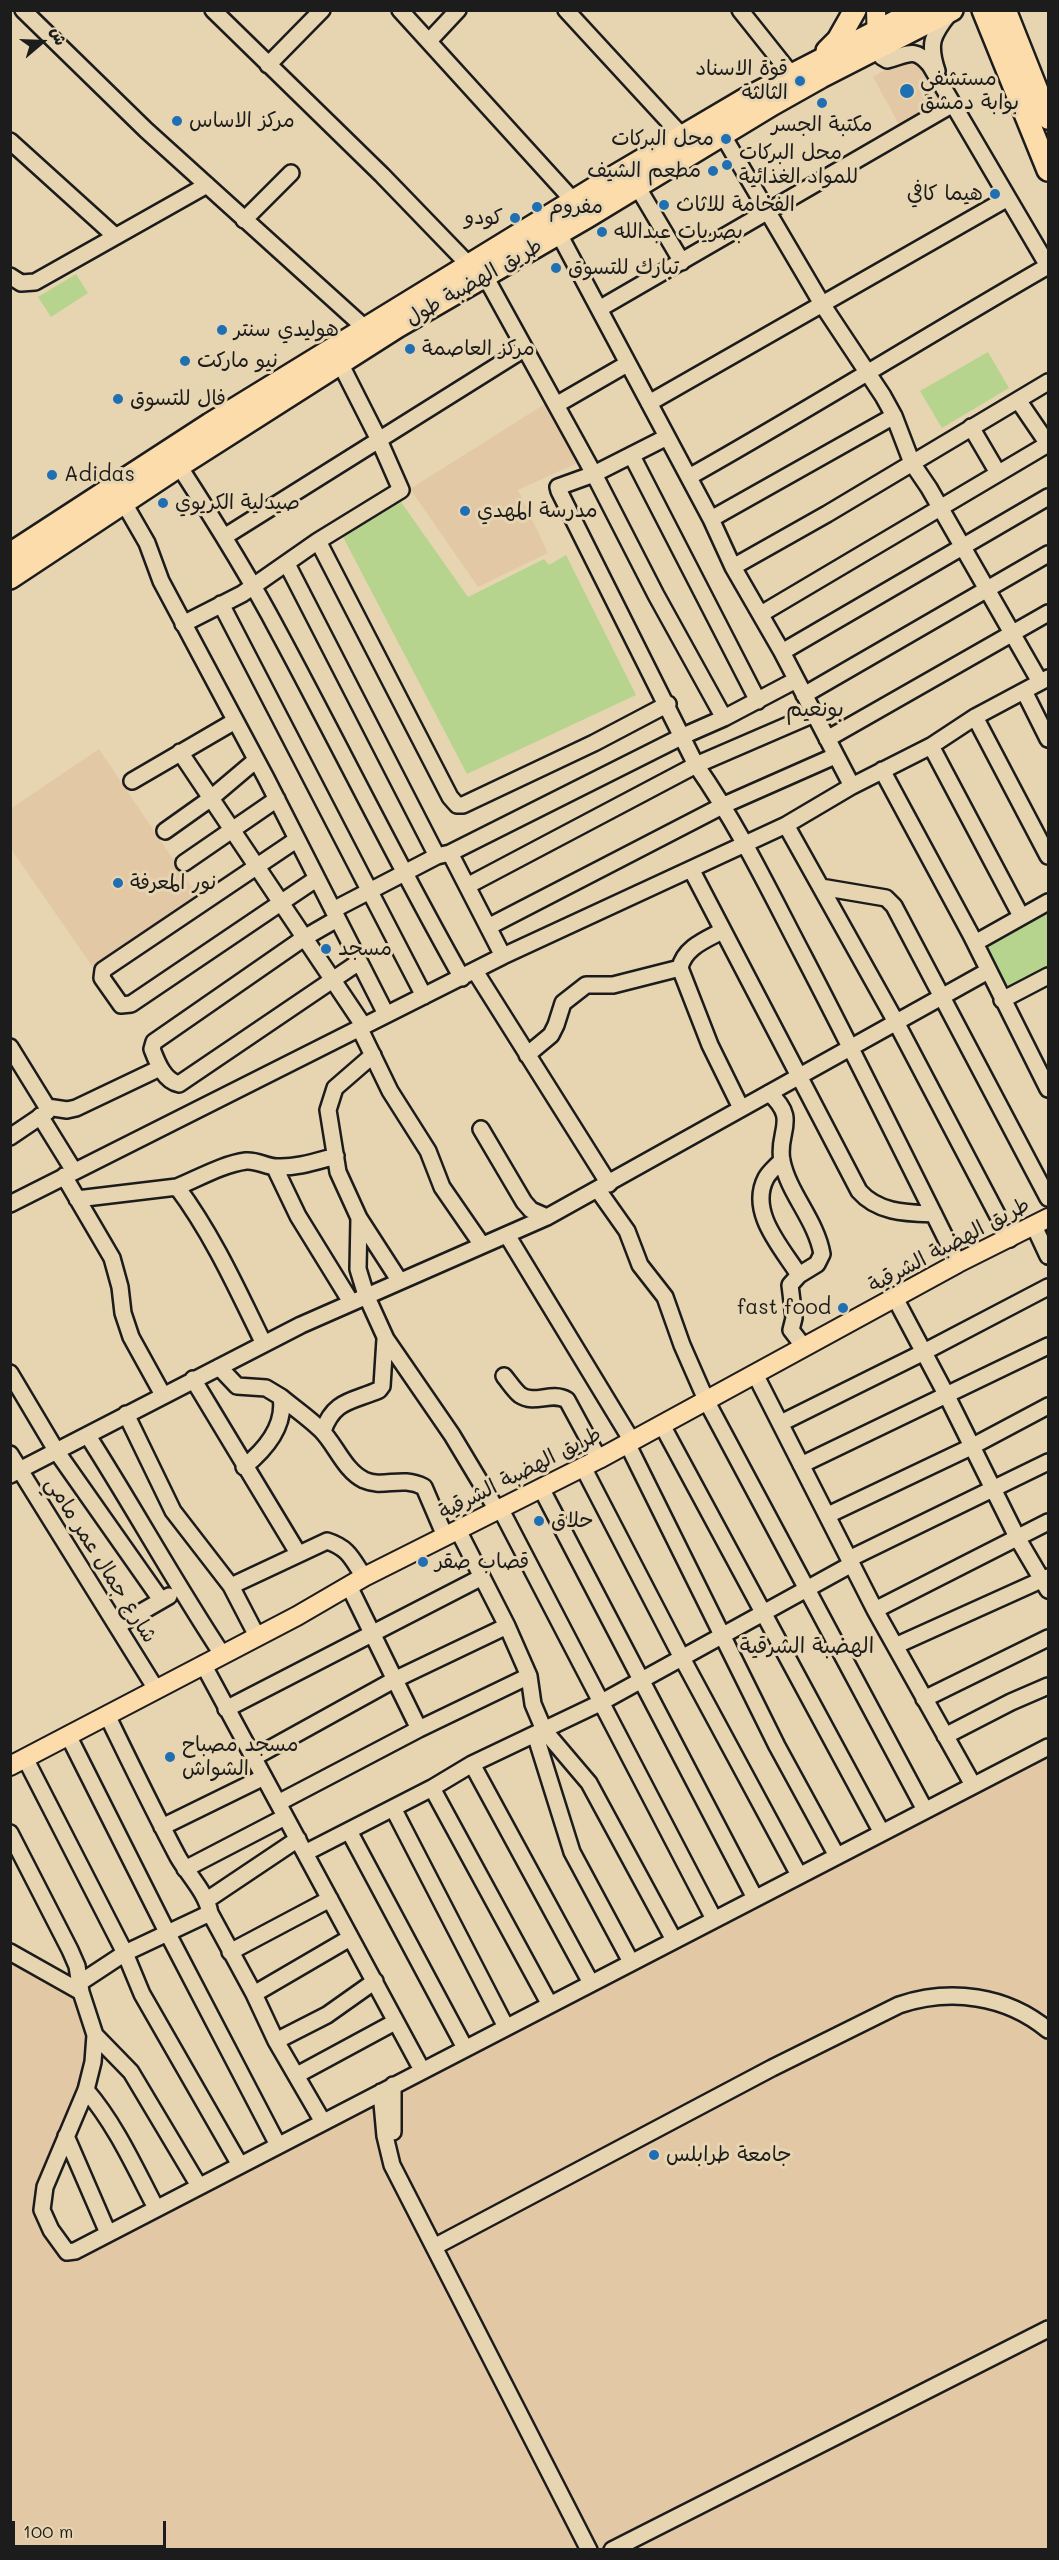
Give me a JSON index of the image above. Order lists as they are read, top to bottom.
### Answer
{
  "streets": {
    "highway": ["طريق الهضبة طول"],
    "main road": ["طريق الهضبة الشرقية"],
    "street": ["شارع جمال عمر مامي"]
  },
  "crossings": [
    ["طريق الهضبة الشرقية", "شارع جمال عمر مامي"]
  ],
  "districts": ["بونعيم", "الهضبة الشرقية"],
  "places": [
    "قوة الاسناد الثالثة",
    "مستشفي بوابة دمشق",
    "مكتبة الجسر",
    "مركز الاساس",
    "محل البركات",
    "محل البركات للمواد الغذائية",
    "مطعم الشيف",
    "هيما كافي",
    "الفخامة للاثاث",
    "مفروم",
    "كودو",
    "بصريات عبدالله",
    "تبارك للتسوق",
    "هوليدي سنتر",
    "مركز العاصمة",
    "نيو ماركت",
    "فال للتسوق",
    "Adidas",
    "صيدلية الكريوي",
    "مدرسة المهدي",
    "نور المعرفة",
    "مسجد",
    "fast food",
    "حلاق",
    "قصاب صقر",
    "مسجد مصباح الشواش",
    "جامعة طرابلس"
  ],
  "scale_bar": "100 m",
  "north": "right"
}
